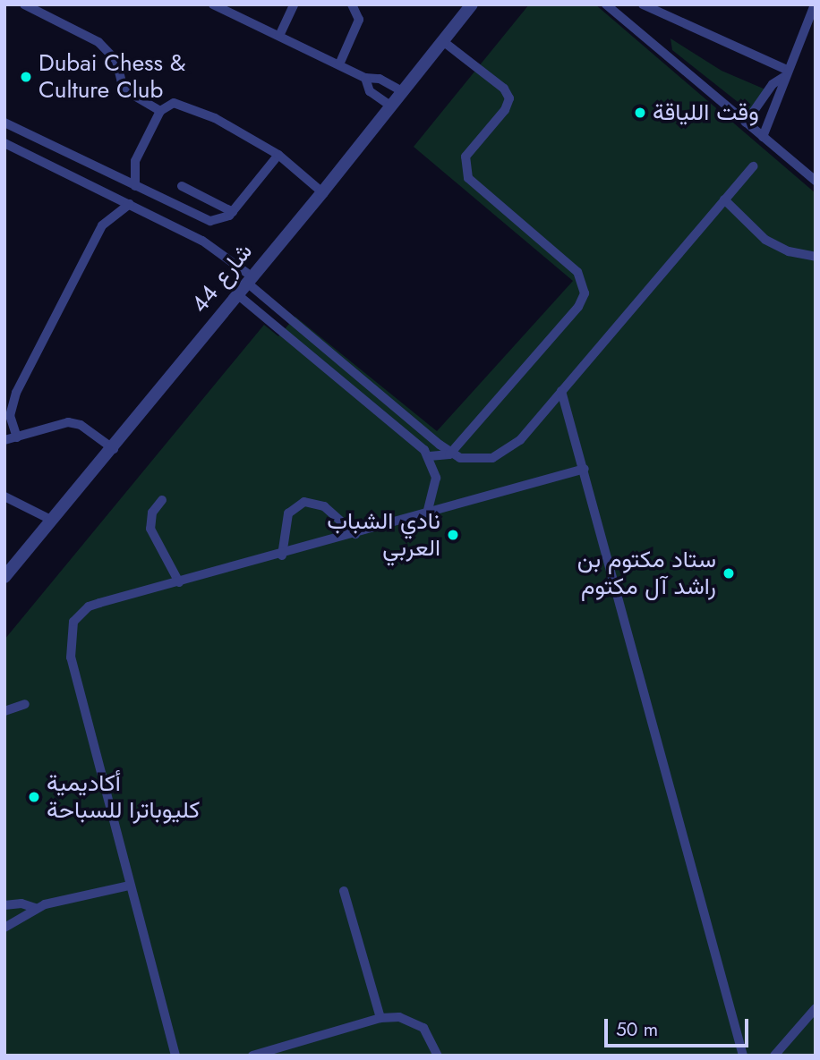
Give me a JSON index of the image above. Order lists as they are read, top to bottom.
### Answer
{
  "streets": {
    "street": ["شارع 44"]
  },
  "places": [
    "Dubai Chess & Culture Club",
    "وقت اللياقة",
    "نادي الشباب العربي",
    "ستاد مكتوم بن راشد آل مكتوم",
    "أكاديمية كليوباترا للسباحة"
  ],
  "scale_bar": "50 m"
}
